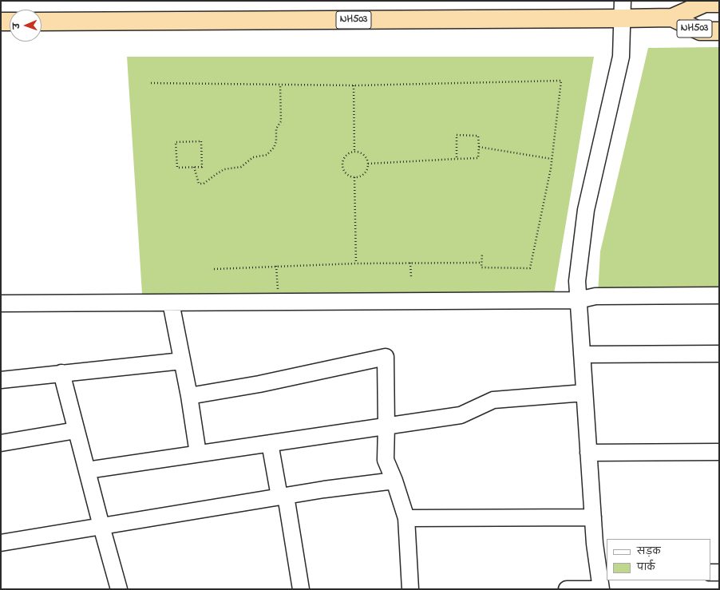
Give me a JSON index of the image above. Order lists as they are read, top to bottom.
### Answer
{
  "streets": {
    "highway": ["NH503"]
  },
  "legend": ["सड़क", "पार्क"],
  "north": "left"
}
